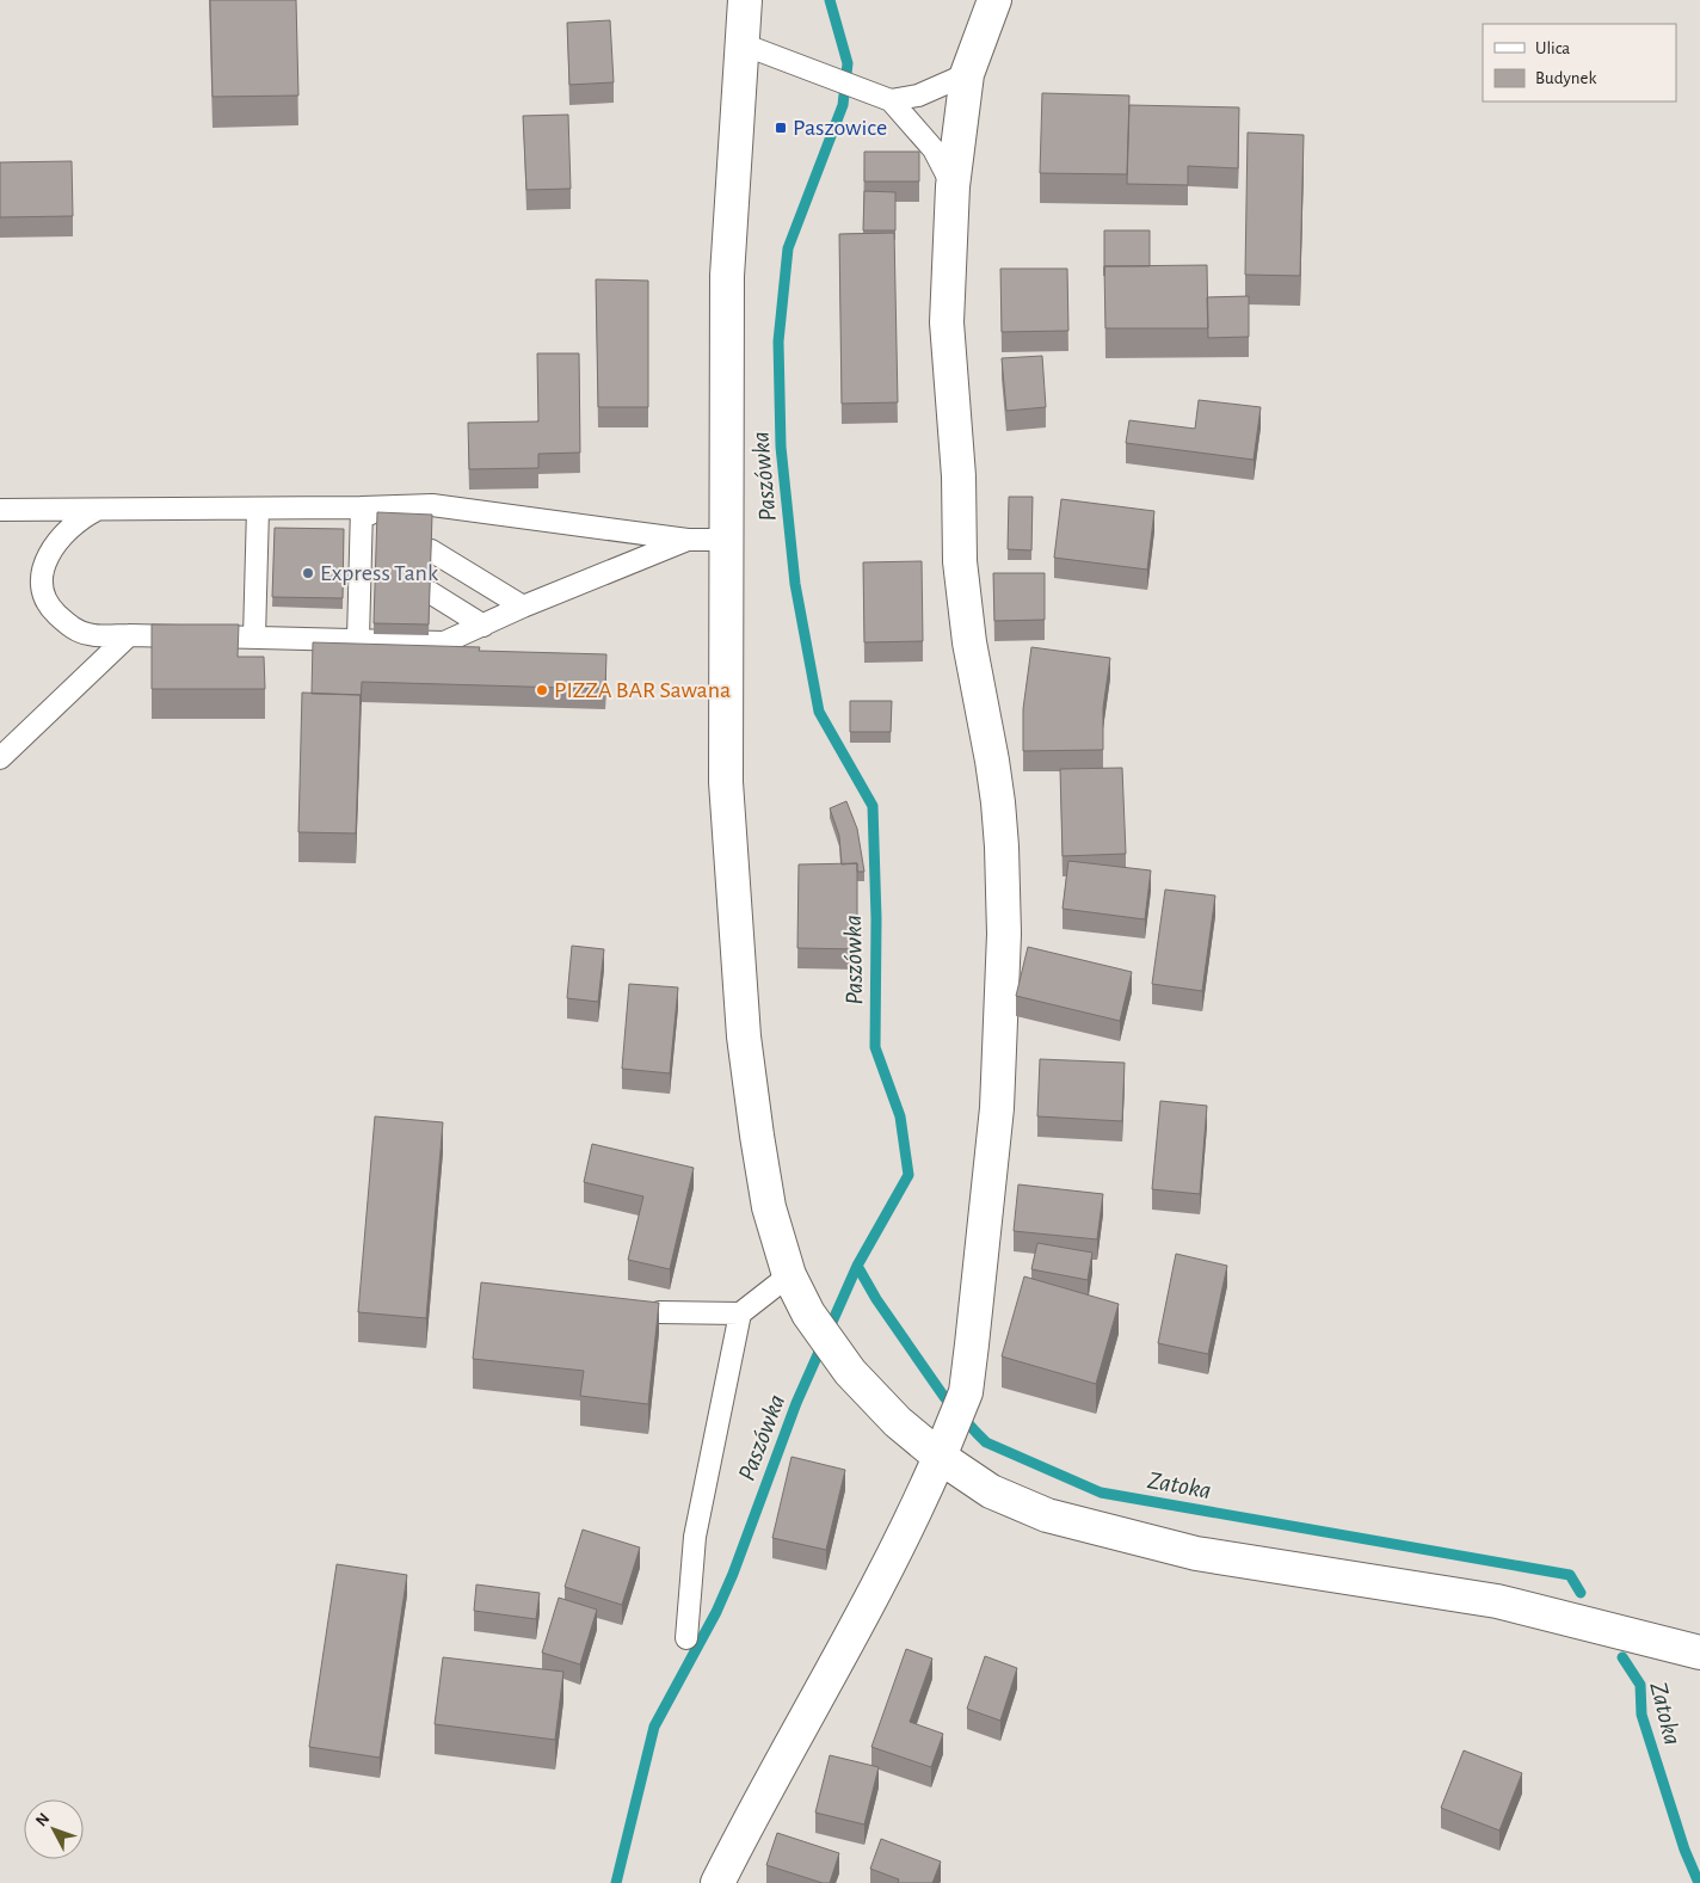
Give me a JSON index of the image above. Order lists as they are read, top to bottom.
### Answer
{
  "water": ["Paszówka", "Zatoka"],
  "places": {
    "transit": ["Paszowice"],
    "other": ["Express Tank", "PIZZA BAR Sawana"]
  },
  "legend": ["Ulica", "Budynek"],
  "north": "top left"
}
